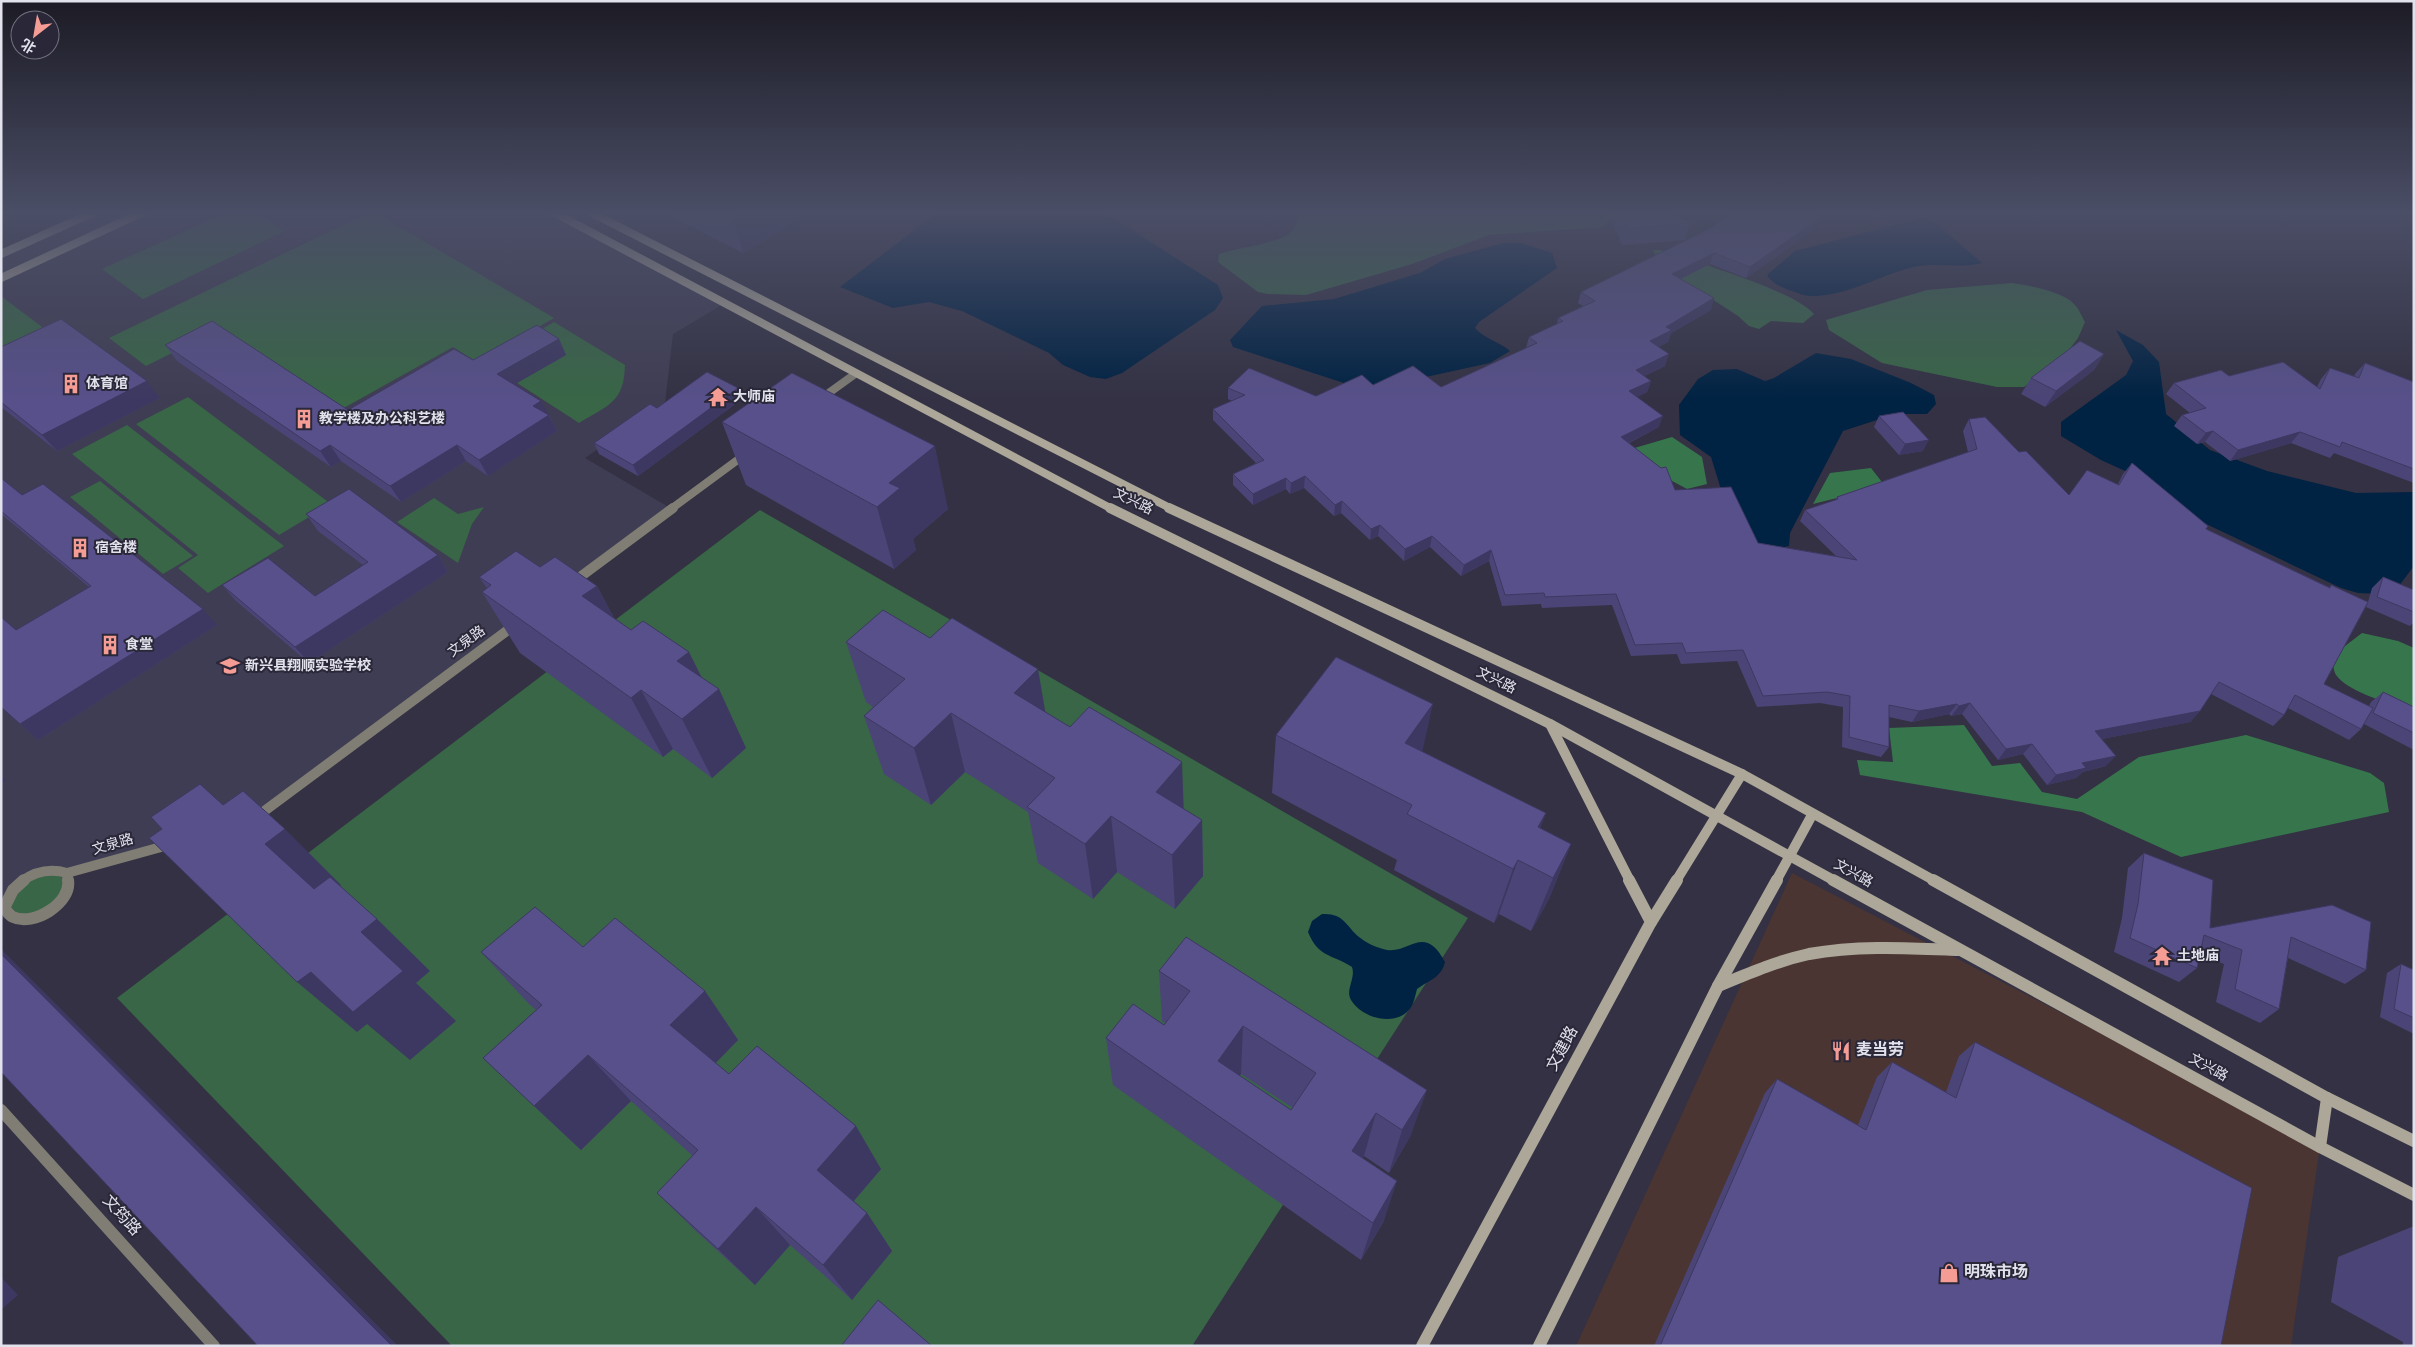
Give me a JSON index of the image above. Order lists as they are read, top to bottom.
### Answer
{
  "streets": {
    "street": [
      "文兴路",
      "文泉路",
      "文建路",
      "文筠路"
    ]
  },
  "crossings": [
    ["文兴路", "文建路"]
  ],
  "places": {
    "building": [
      "体育馆",
      "教学楼及办公科艺楼",
      "宿舍楼",
      "食堂"
    ],
    "temple": ["大师庙", "土地庙"],
    "school or university": ["新兴县翔顺实验学校"],
    "restaurant": ["麦当劳"],
    "shop": ["明珠市场"]
  },
  "north": "bottom left"
}
